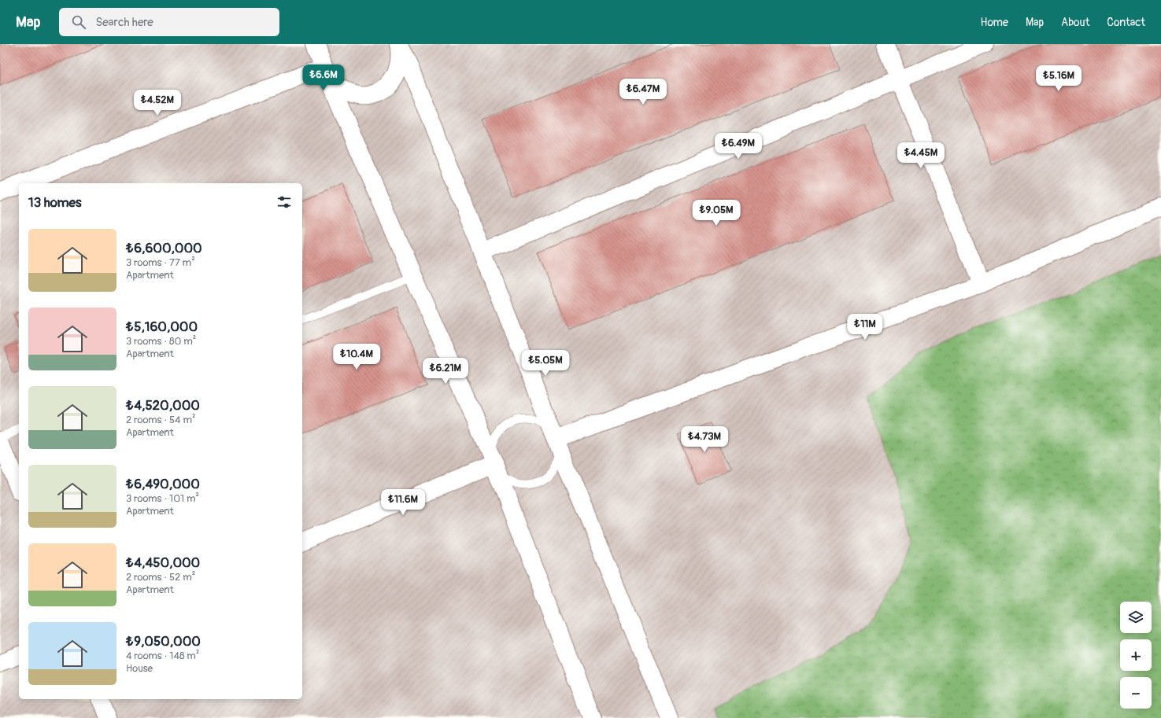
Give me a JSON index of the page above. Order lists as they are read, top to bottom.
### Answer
{
  "page": {
    "header": "Map",
    "search": "Search here",
    "nav": [
      "Home",
      "Map",
      "About",
      "Contact"
    ],
    "price": [
      "₺6.6M",
      "₺5.16M",
      "₺6.47M",
      "₺4.52M",
      "₺6.49M",
      "₺4.45M",
      "₺9.05M",
      "₺11M",
      "₺10.4M",
      "₺5.05M",
      "₺6.21M",
      "₺4.73M",
      "₺11.6M"
    ],
    "heading": "13 homes",
    "list": [
      {
        "name": "₺6,600,000",
        "note": "3 rooms · 77 m² · Apartment"
      },
      {
        "name": "₺5,160,000",
        "note": "3 rooms · 80 m² · Apartment"
      },
      {
        "name": "₺4,520,000",
        "note": "2 rooms · 54 m² · Apartment"
      },
      {
        "name": "₺6,490,000",
        "note": "3 rooms · 101 m² · Apartment"
      },
      {
        "name": "₺4,450,000",
        "note": "2 rooms · 52 m² · Apartment"
      },
      {
        "name": "₺9,050,000",
        "note": "4 rooms · 148 m² · House"
      }
    ],
    "map_buttons": ["+", "−"]
  }
}
